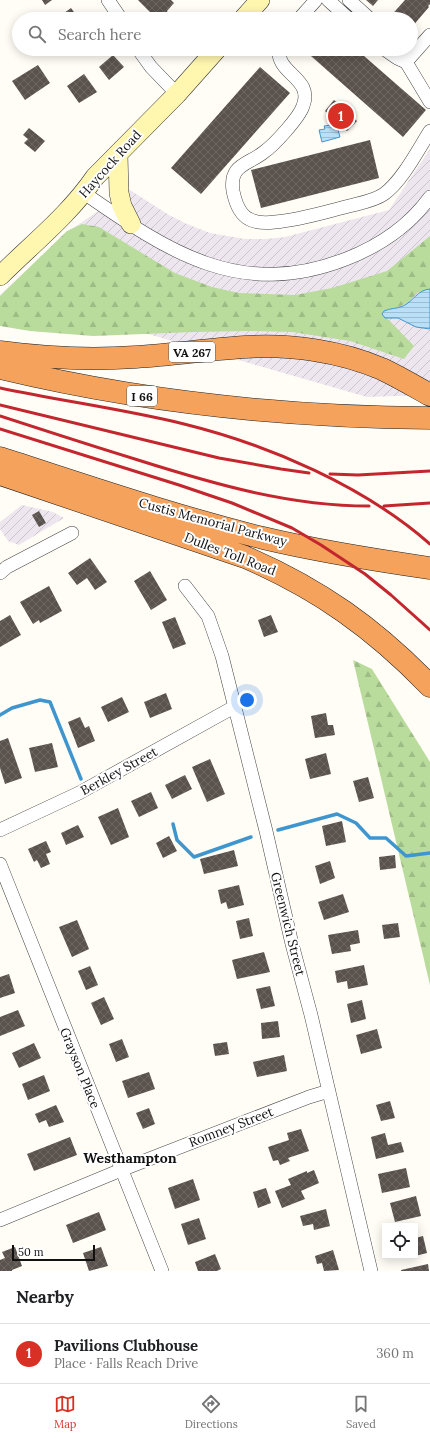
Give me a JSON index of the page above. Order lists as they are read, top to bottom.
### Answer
{
  "streets": {
    "highway": [
      "VA 267",
      "I 66",
      "Custis Memorial Parkway",
      "Dulles Toll Road"
    ],
    "main road": ["Haycock Road"],
    "street": [
      "Berkley Street",
      "Greenwich Street",
      "Grayson Place",
      "Romney Street"
    ]
  },
  "crossings": [
    ["Berkley Street", "Greenwich Street"],
    ["Greenwich Street", "Romney Street"],
    ["Grayson Place", "Romney Street"]
  ],
  "districts": ["Westhampton"],
  "scale_bar": "50 m",
  "page": {
    "search": "Search here",
    "pins": "1",
    "scale": "50 m",
    "heading": "Nearby",
    "list": [
      {
        "mark": "1",
        "name": "Pavilions Clubhouse",
        "note": "Place · Falls Reach Drive",
        "value": "360 m"
      }
    ],
    "nav": ["Map", "Directions", "Saved"]
  }
}
